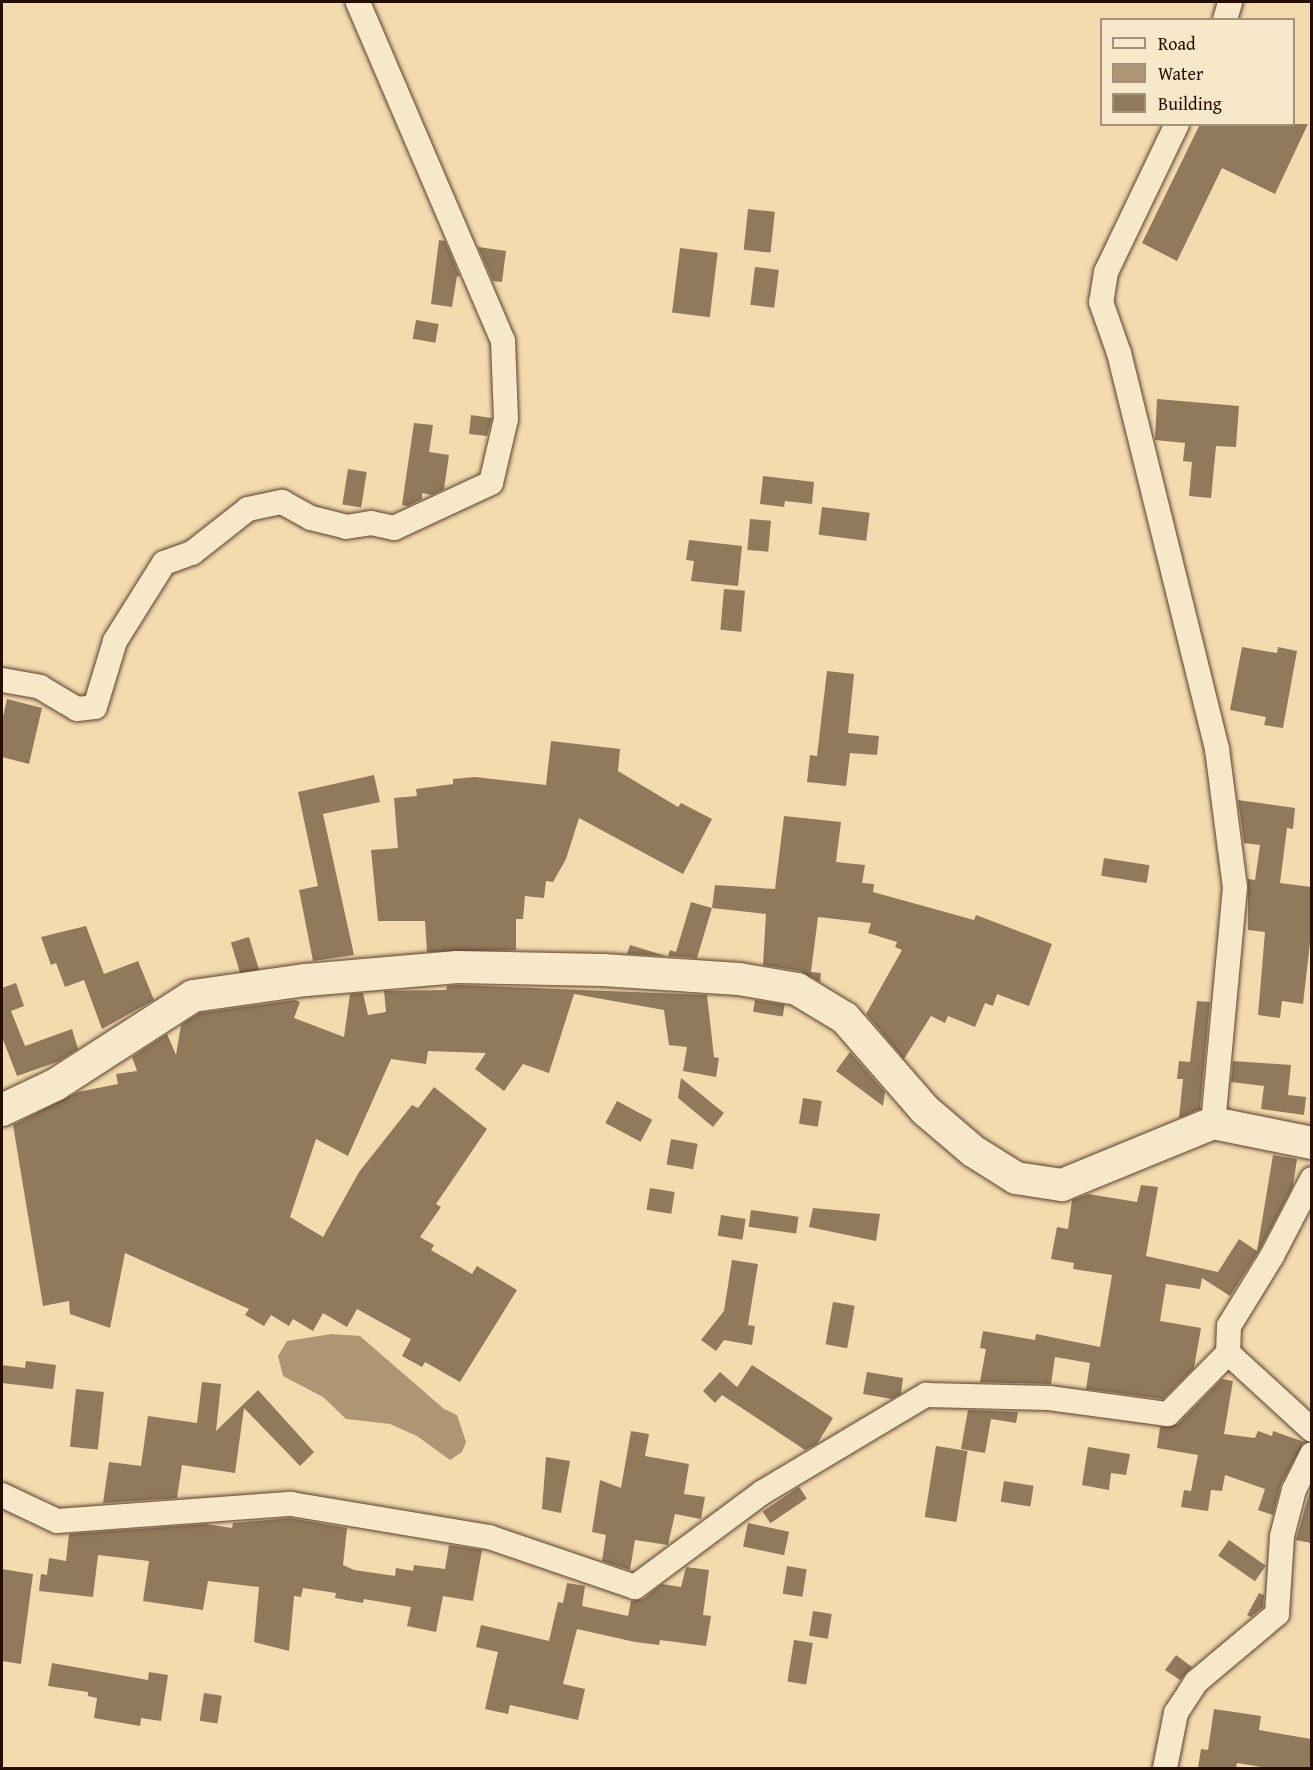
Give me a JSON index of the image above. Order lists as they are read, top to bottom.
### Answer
{
  "legend": ["Road", "Water", "Building"]
}
